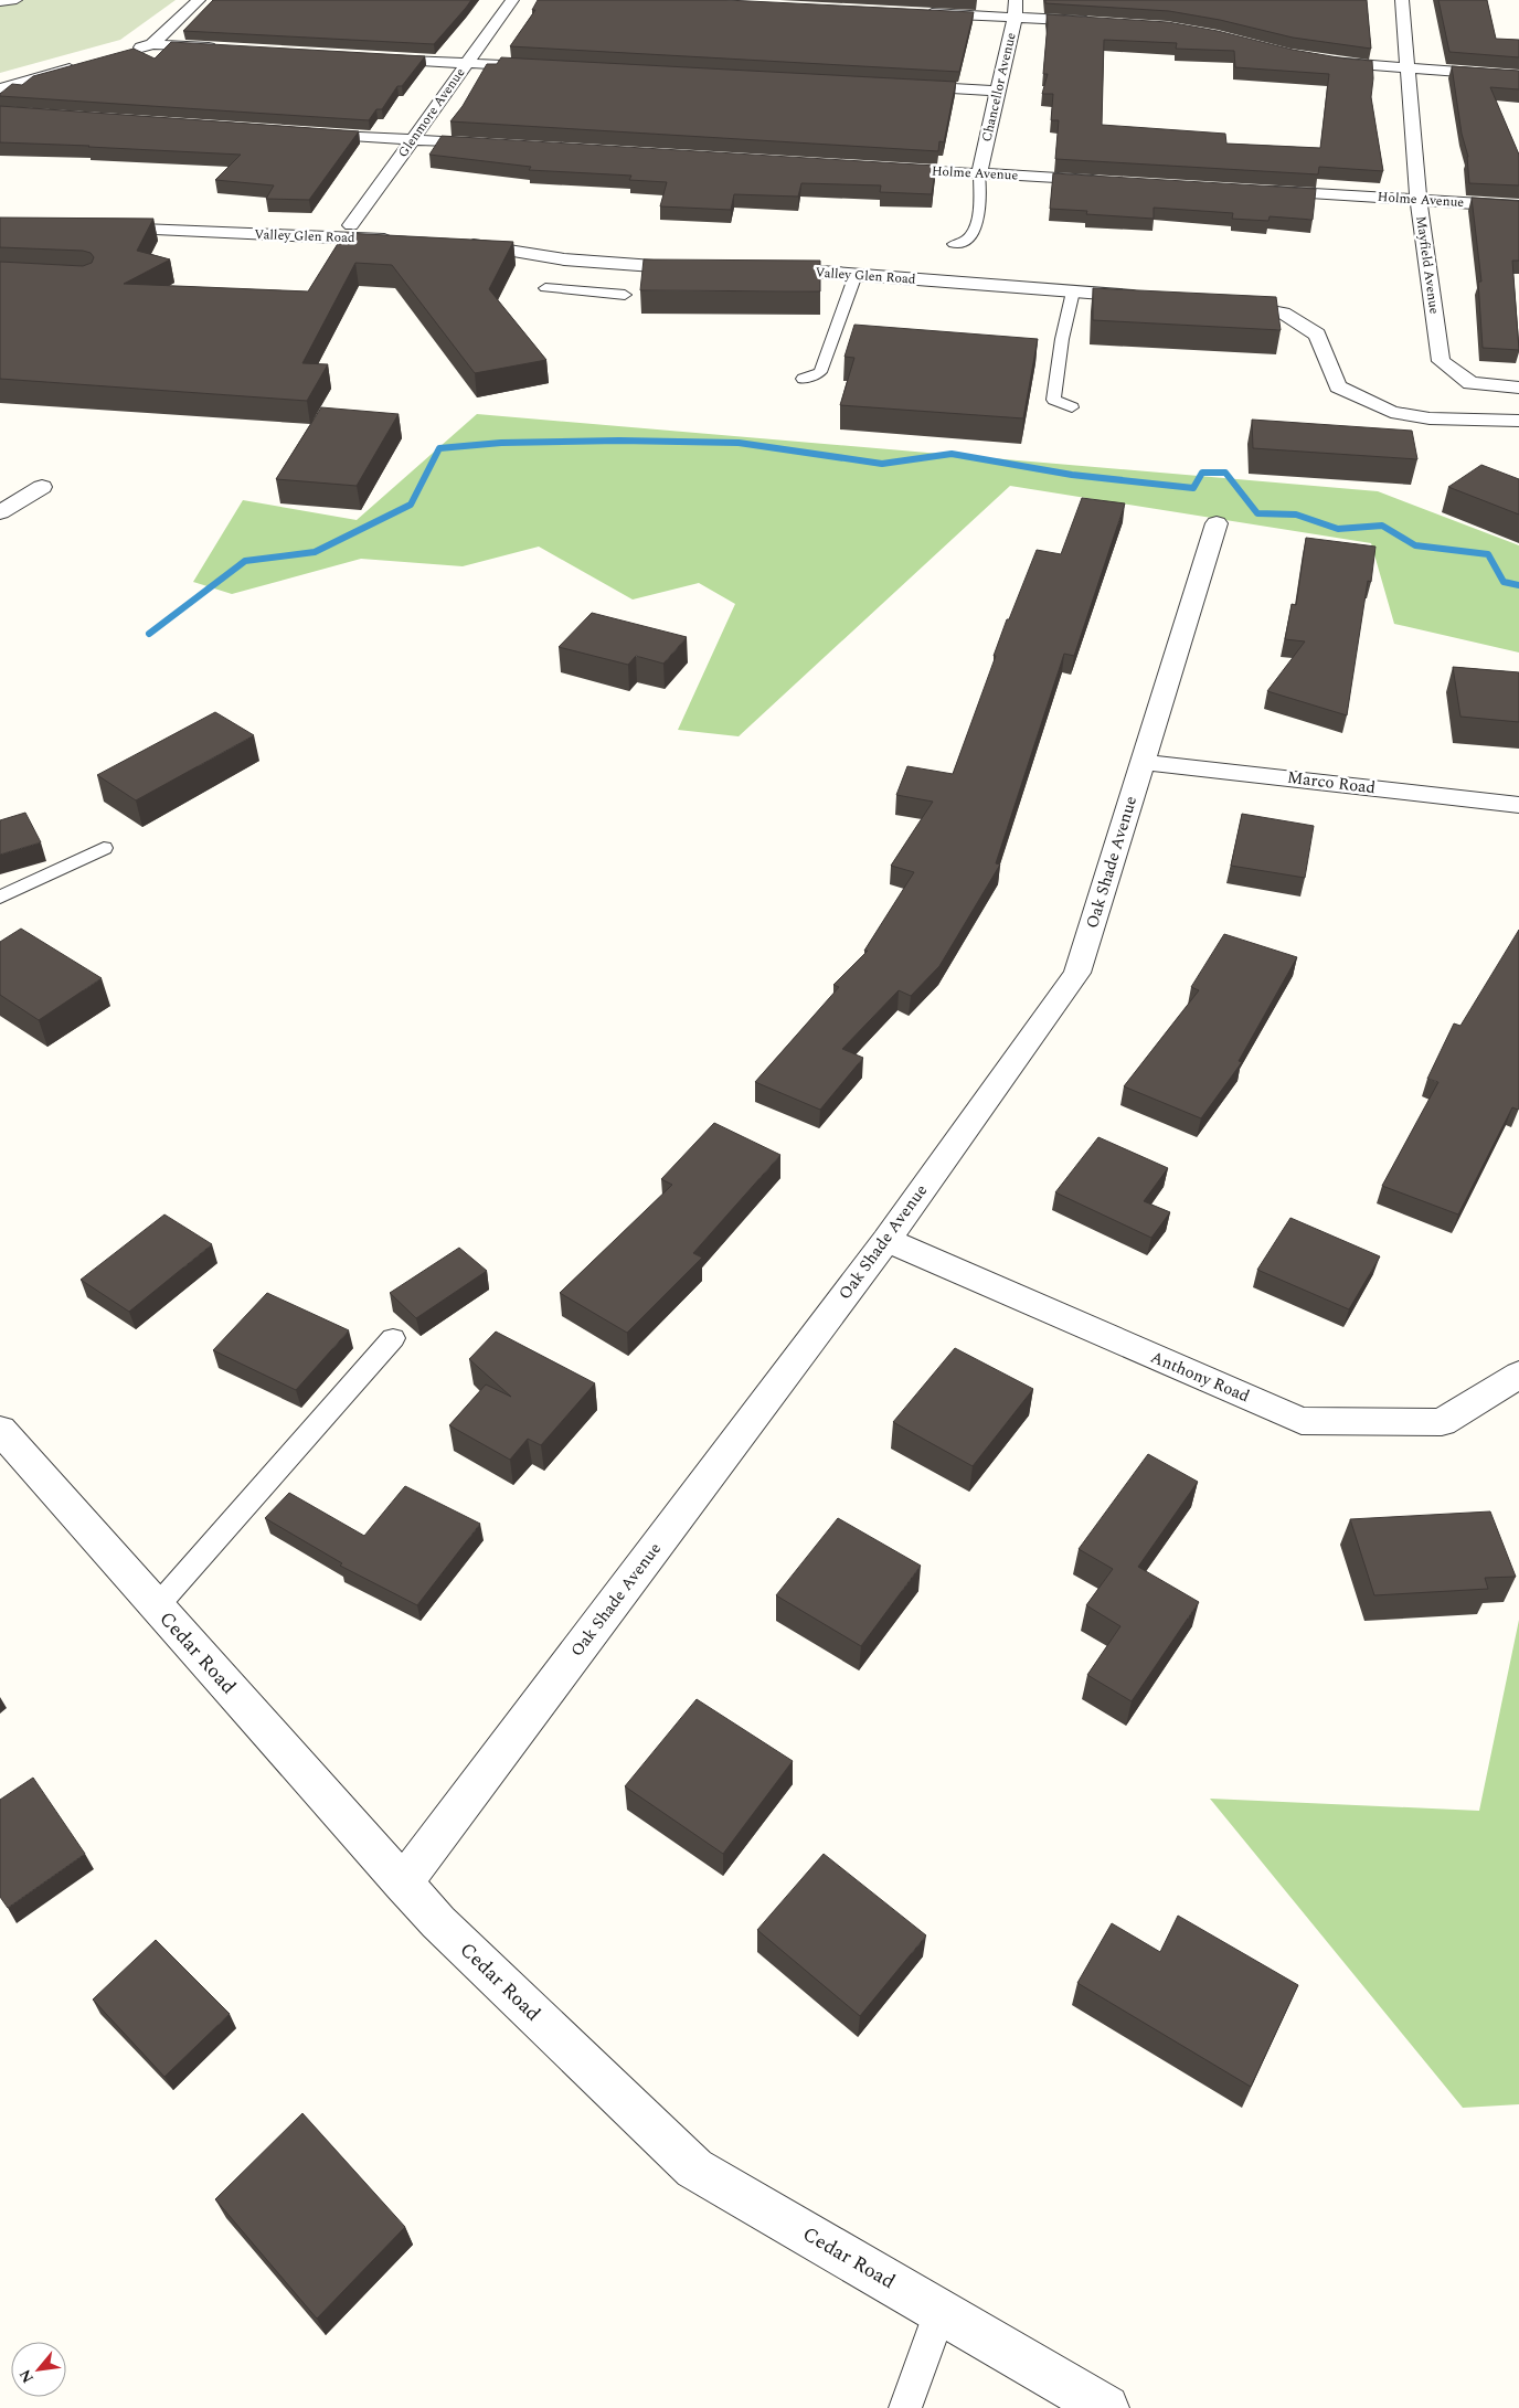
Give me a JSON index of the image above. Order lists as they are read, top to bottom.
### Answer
{
  "streets": {
    "street": [
      "Chancellor Avenue",
      "Glenmore Avenue",
      "Holme Avenue",
      "Valley Glen Road",
      "Mayfield Avenue",
      "Marco Road",
      "Oak Shade Avenue",
      "Anthony Road",
      "Cedar Road"
    ]
  },
  "crossings": [
    ["Chancellor Avenue", "Holme Avenue"],
    ["Holme Avenue", "Mayfield Avenue"],
    ["Marco Road", "Oak Shade Avenue"],
    ["Oak Shade Avenue", "Anthony Road"],
    ["Oak Shade Avenue", "Cedar Road"]
  ],
  "north": "bottom left"
}
